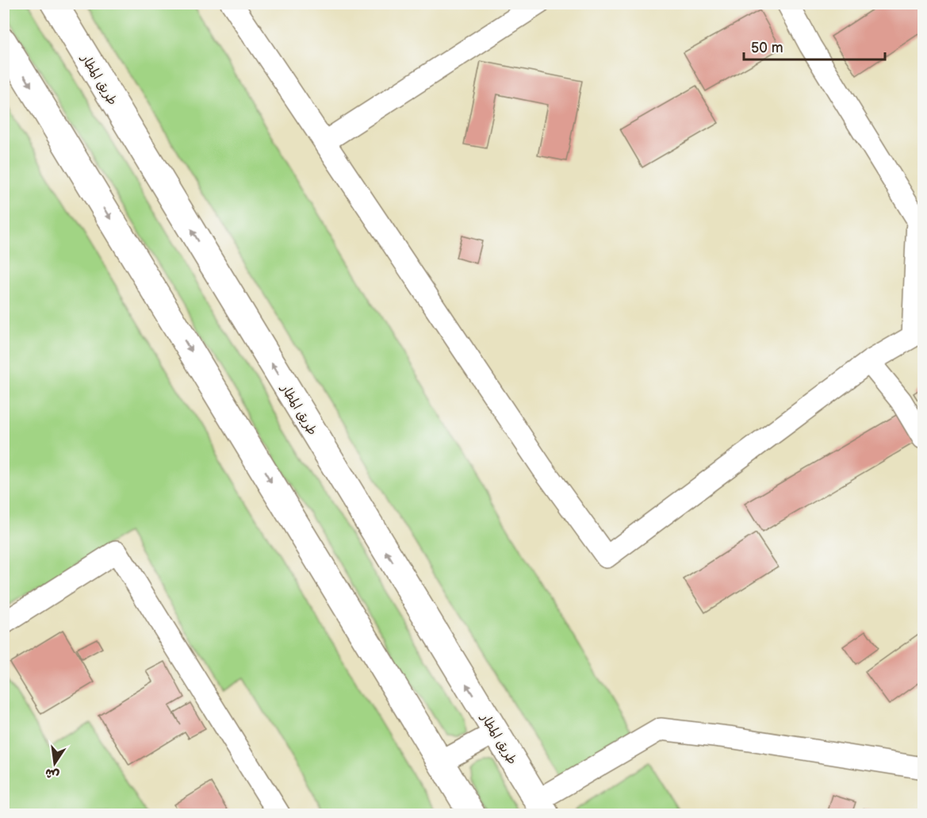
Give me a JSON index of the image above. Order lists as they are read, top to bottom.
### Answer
{
  "streets": {
    "highway": ["طريق المطار"]
  },
  "scale_bar": "50 m",
  "north": "bottom"
}
